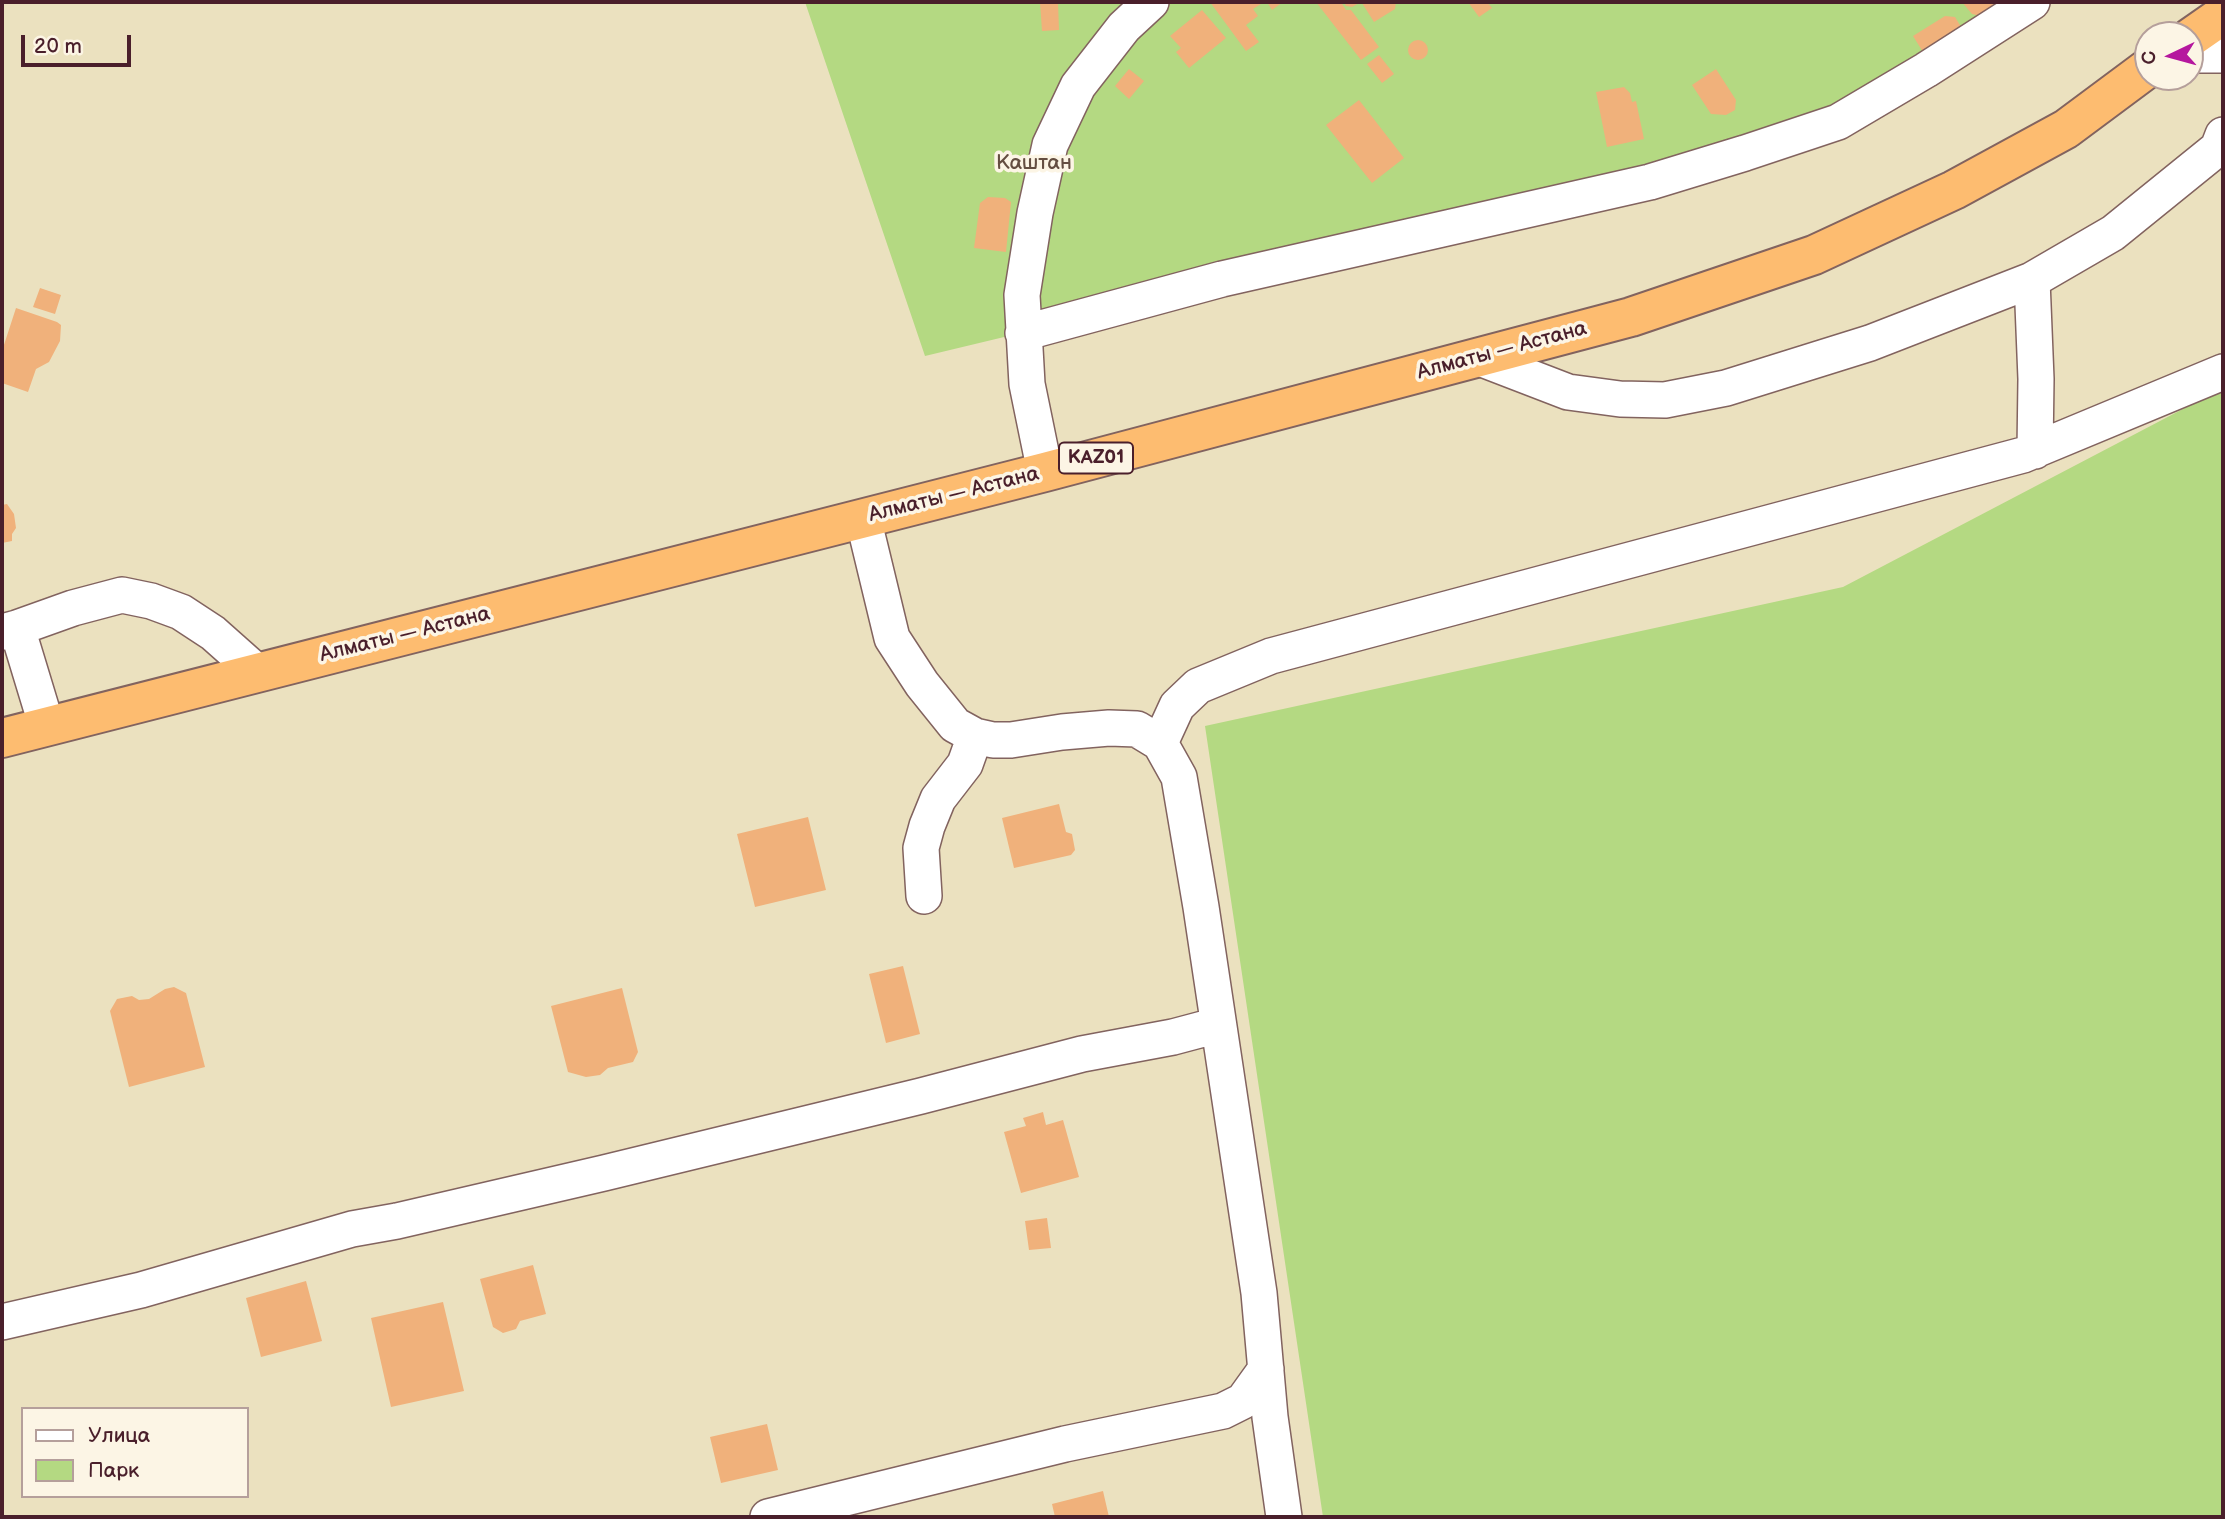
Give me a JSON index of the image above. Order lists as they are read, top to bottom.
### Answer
{
  "streets": {
    "highway": ["Алматы — Астана", "KАZ01"]
  },
  "parks": ["Каштан"],
  "legend": ["Улица", "Парк"],
  "scale_bar": "20 m",
  "north": "left"
}
